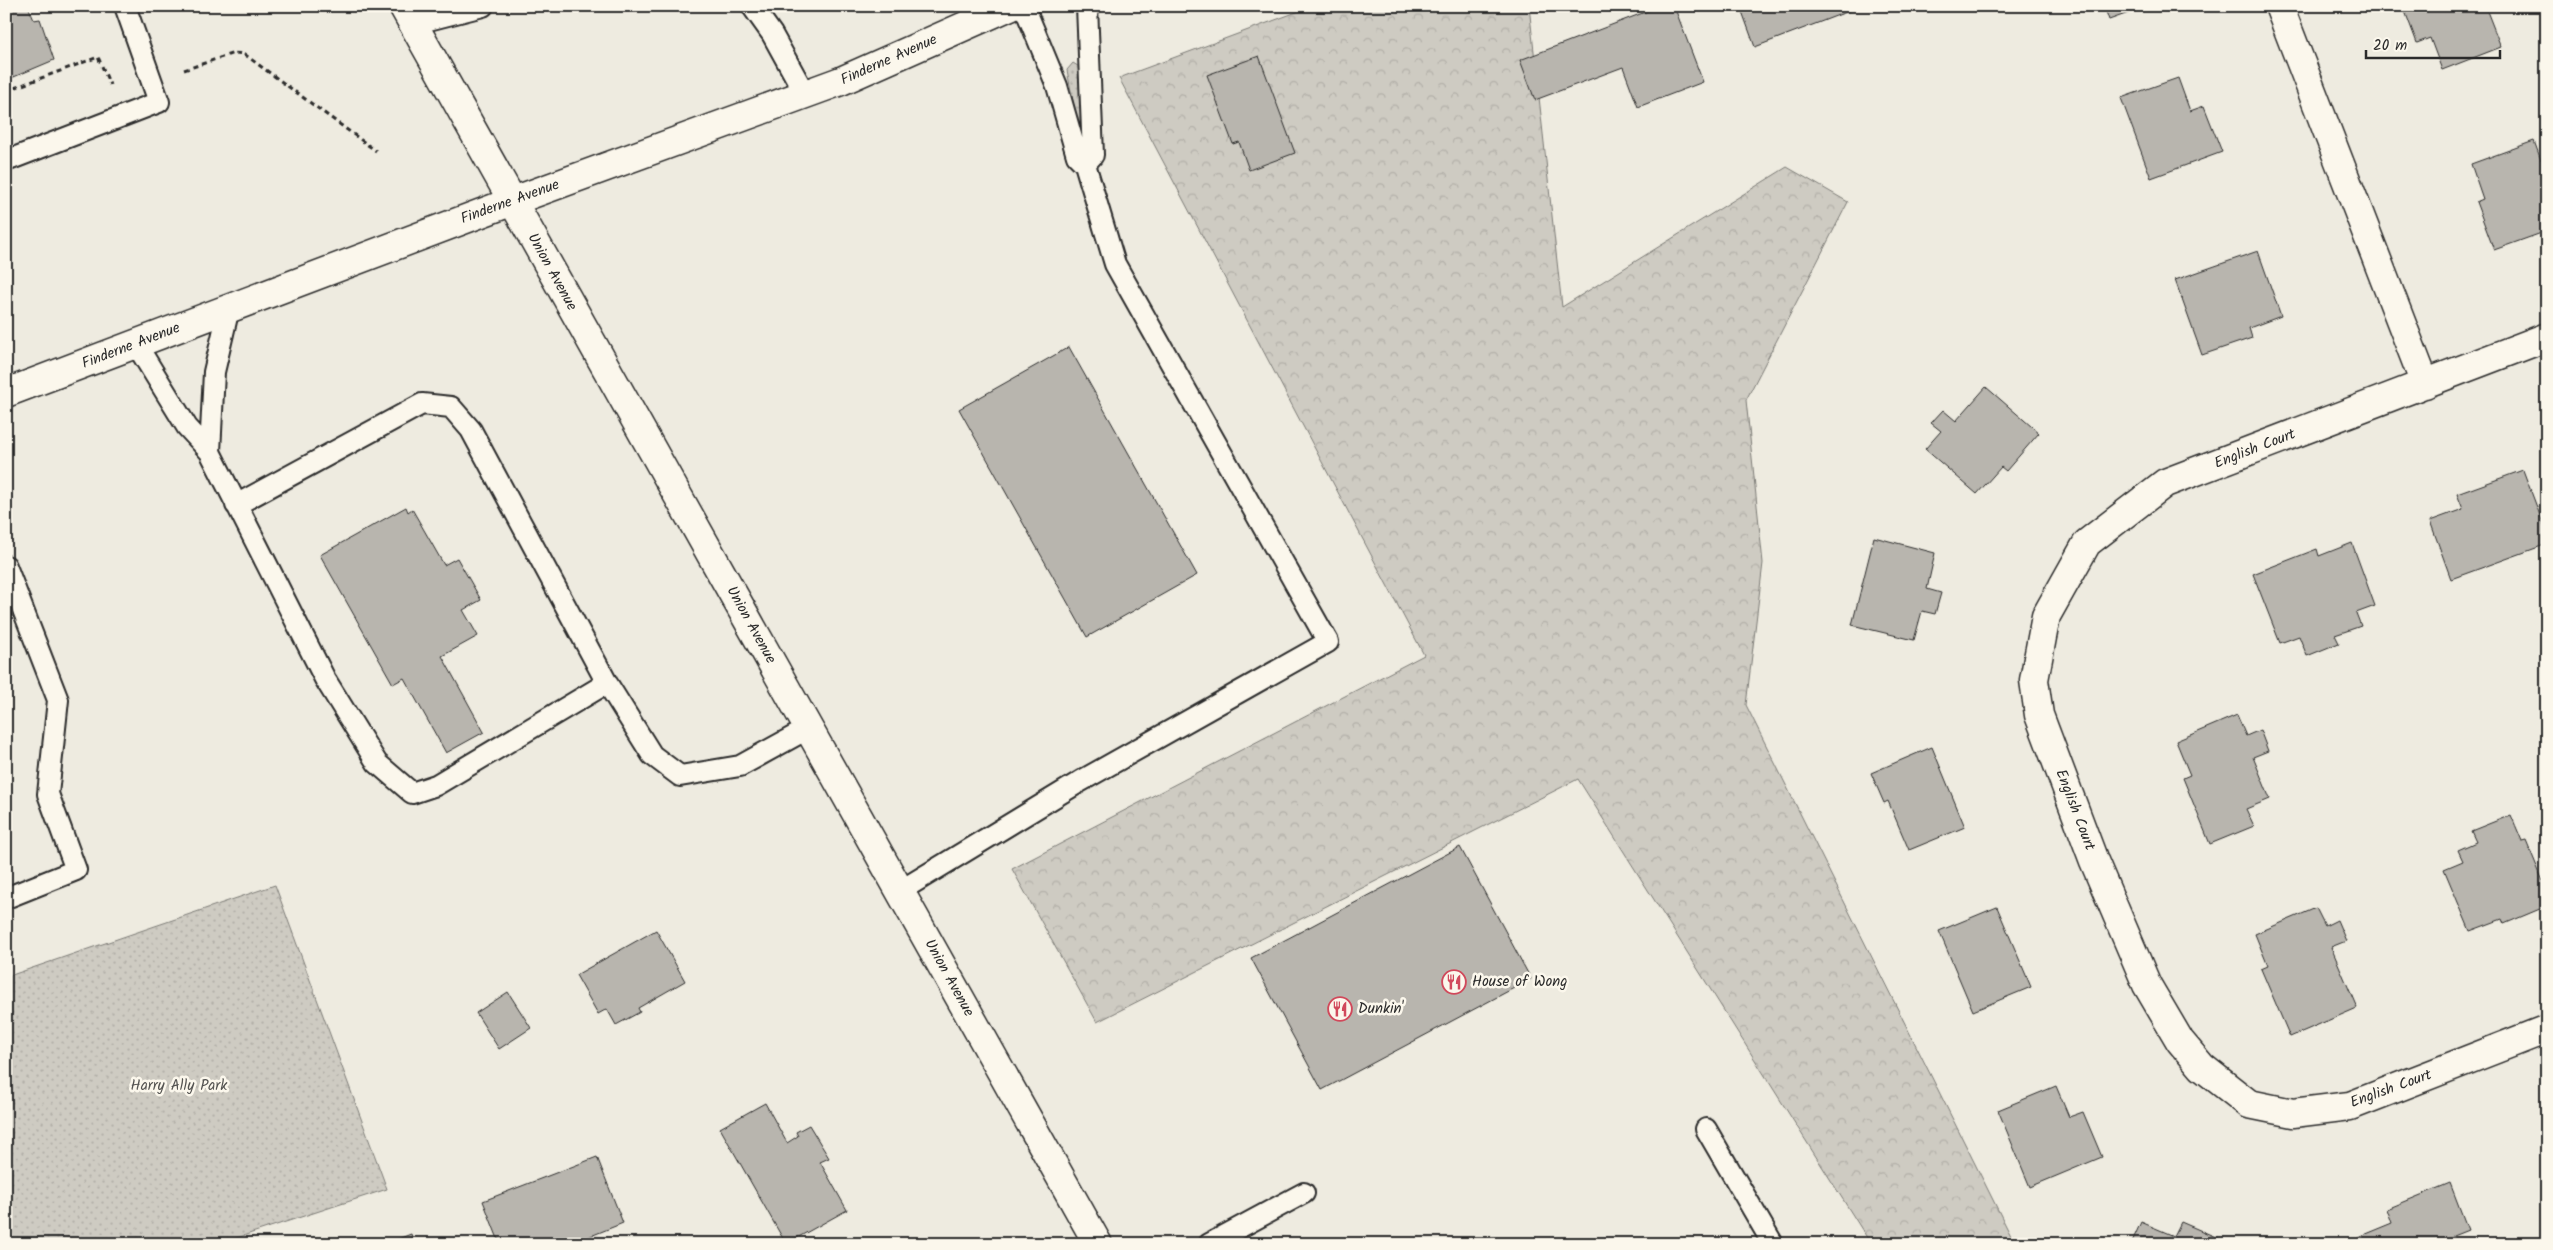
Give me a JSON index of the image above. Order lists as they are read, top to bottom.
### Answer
{
  "streets": {
    "street": ["Finderne Avenue", "Union Avenue", "English Court"]
  },
  "crossings": [
    ["Finderne Avenue", "Union Avenue"]
  ],
  "parks": ["Harry Ally Park"],
  "places": {
    "restaurant": ["House of Wong", "Dunkin'"]
  },
  "scale_bar": "20 m"
}
